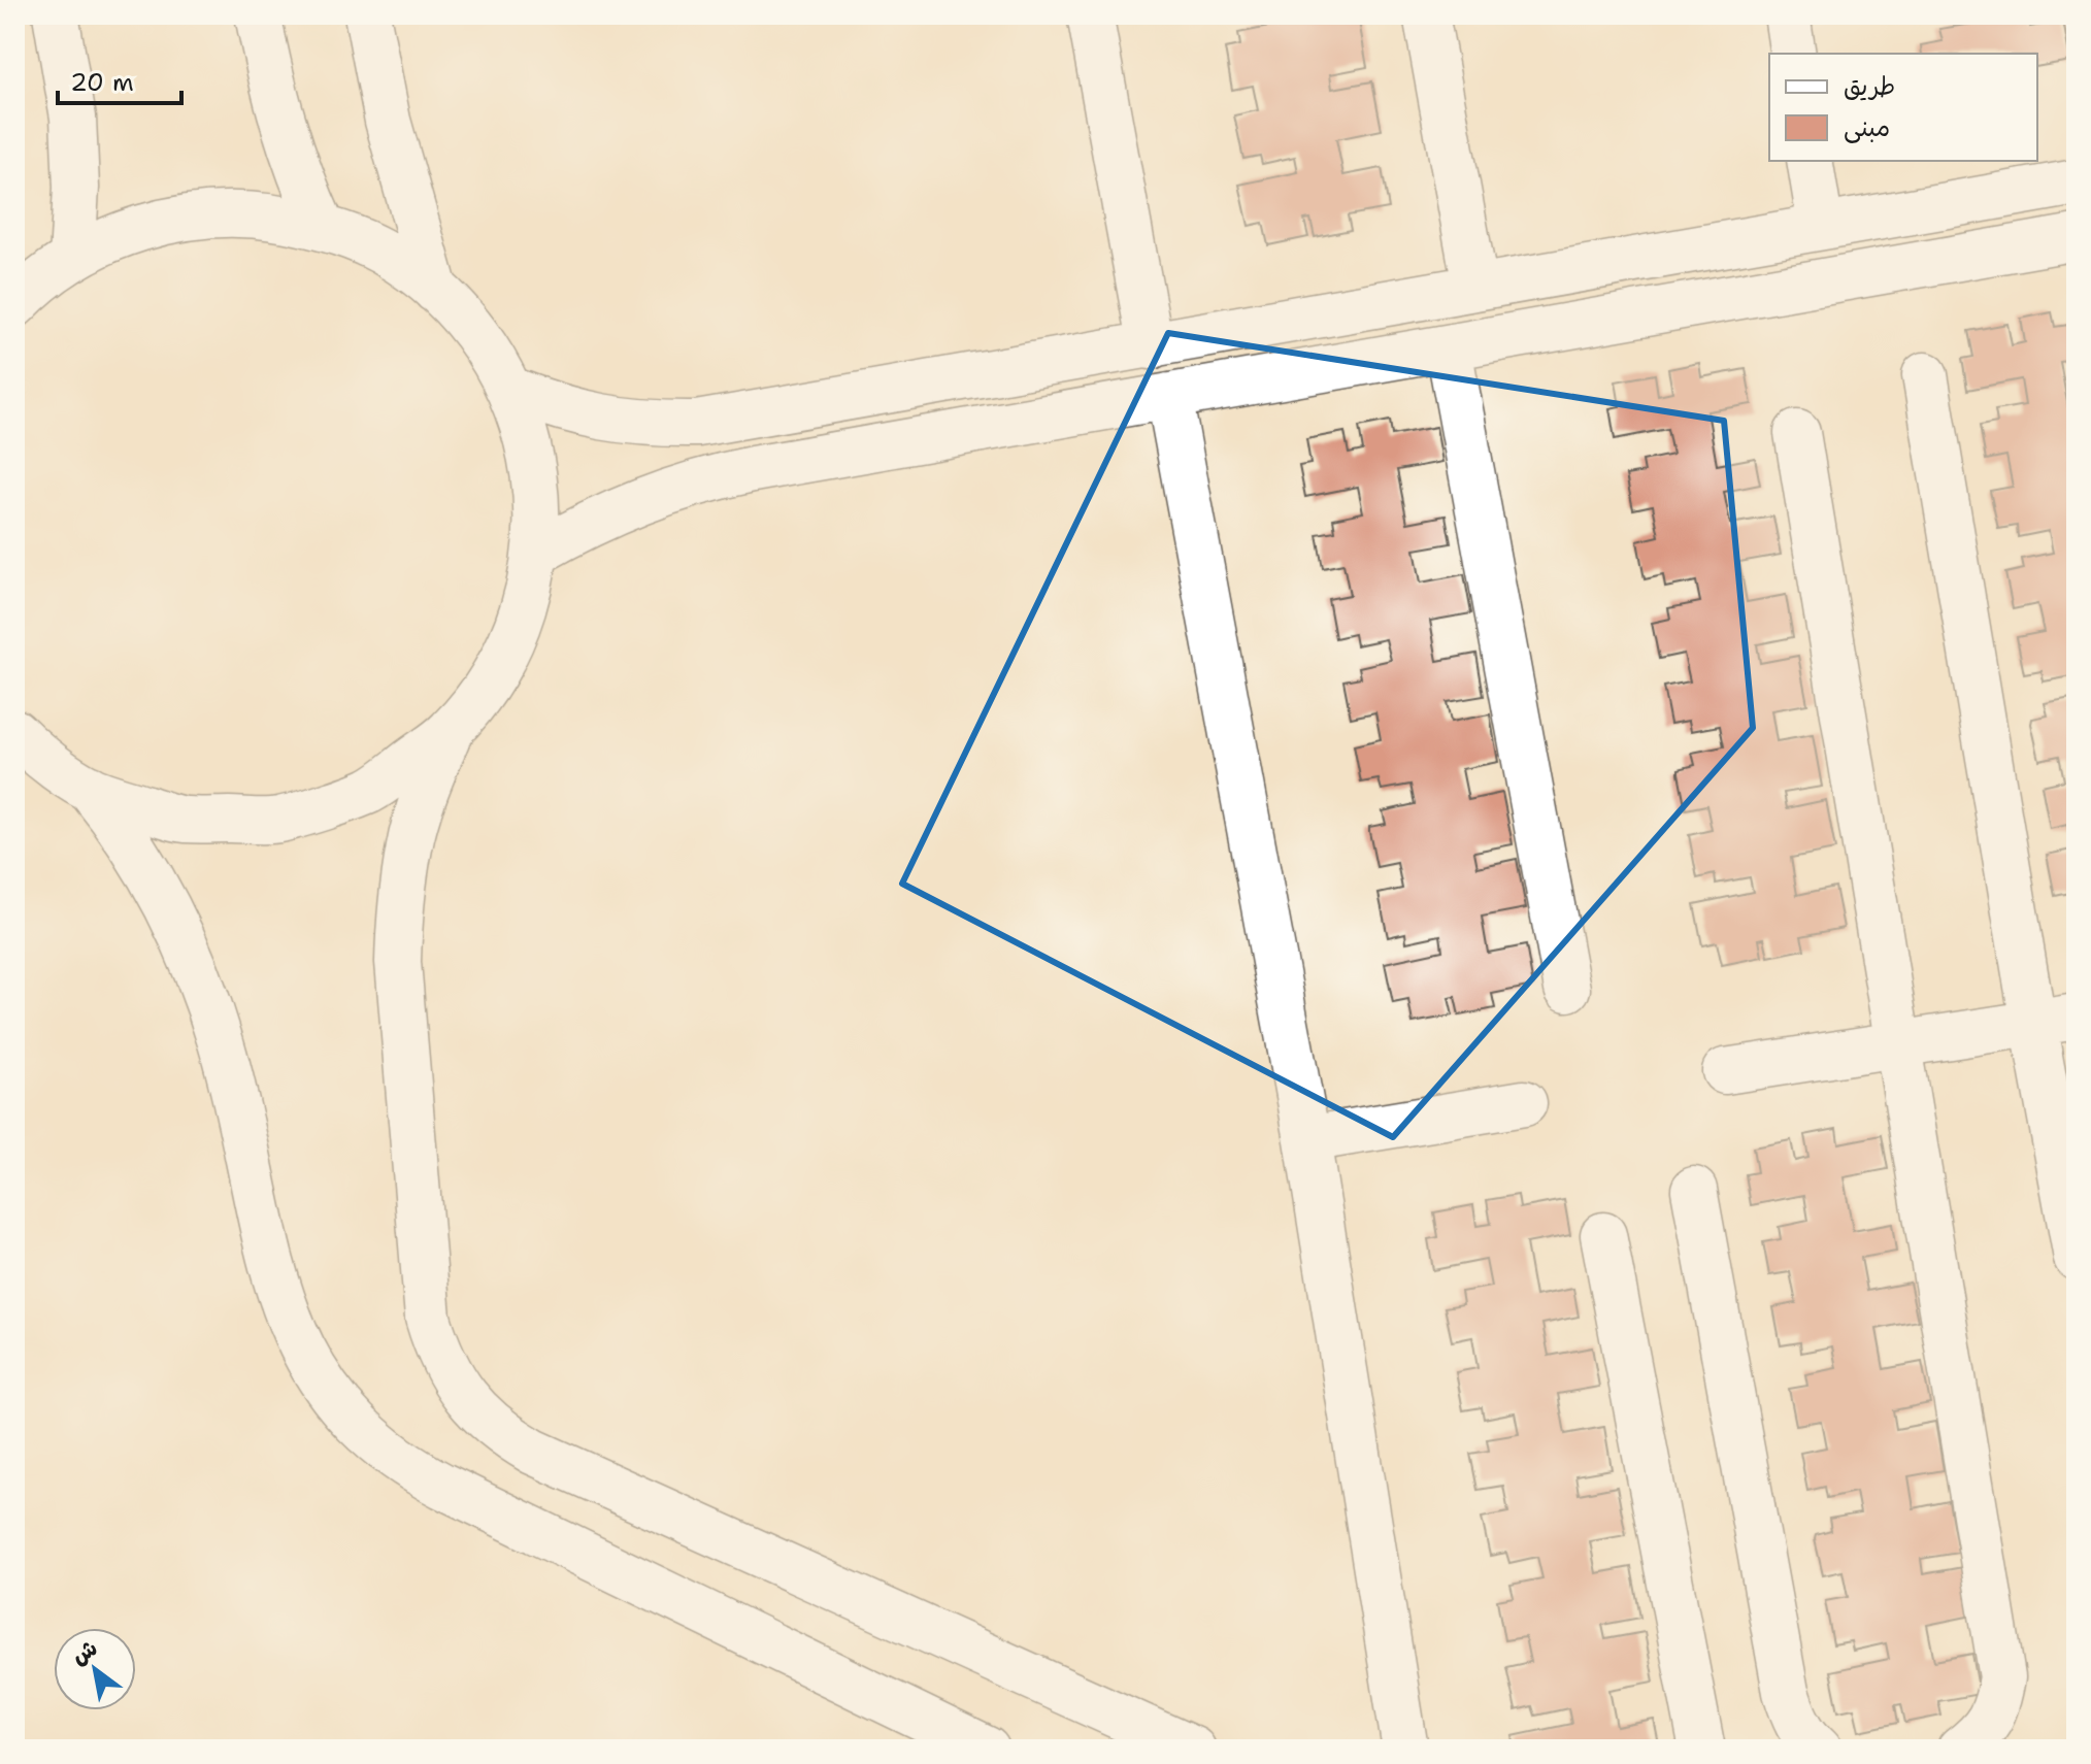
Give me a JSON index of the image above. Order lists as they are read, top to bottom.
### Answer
{
  "legend": ["طريق", "مبنى"],
  "scale_bar": "20 m",
  "north": "top left"
}
